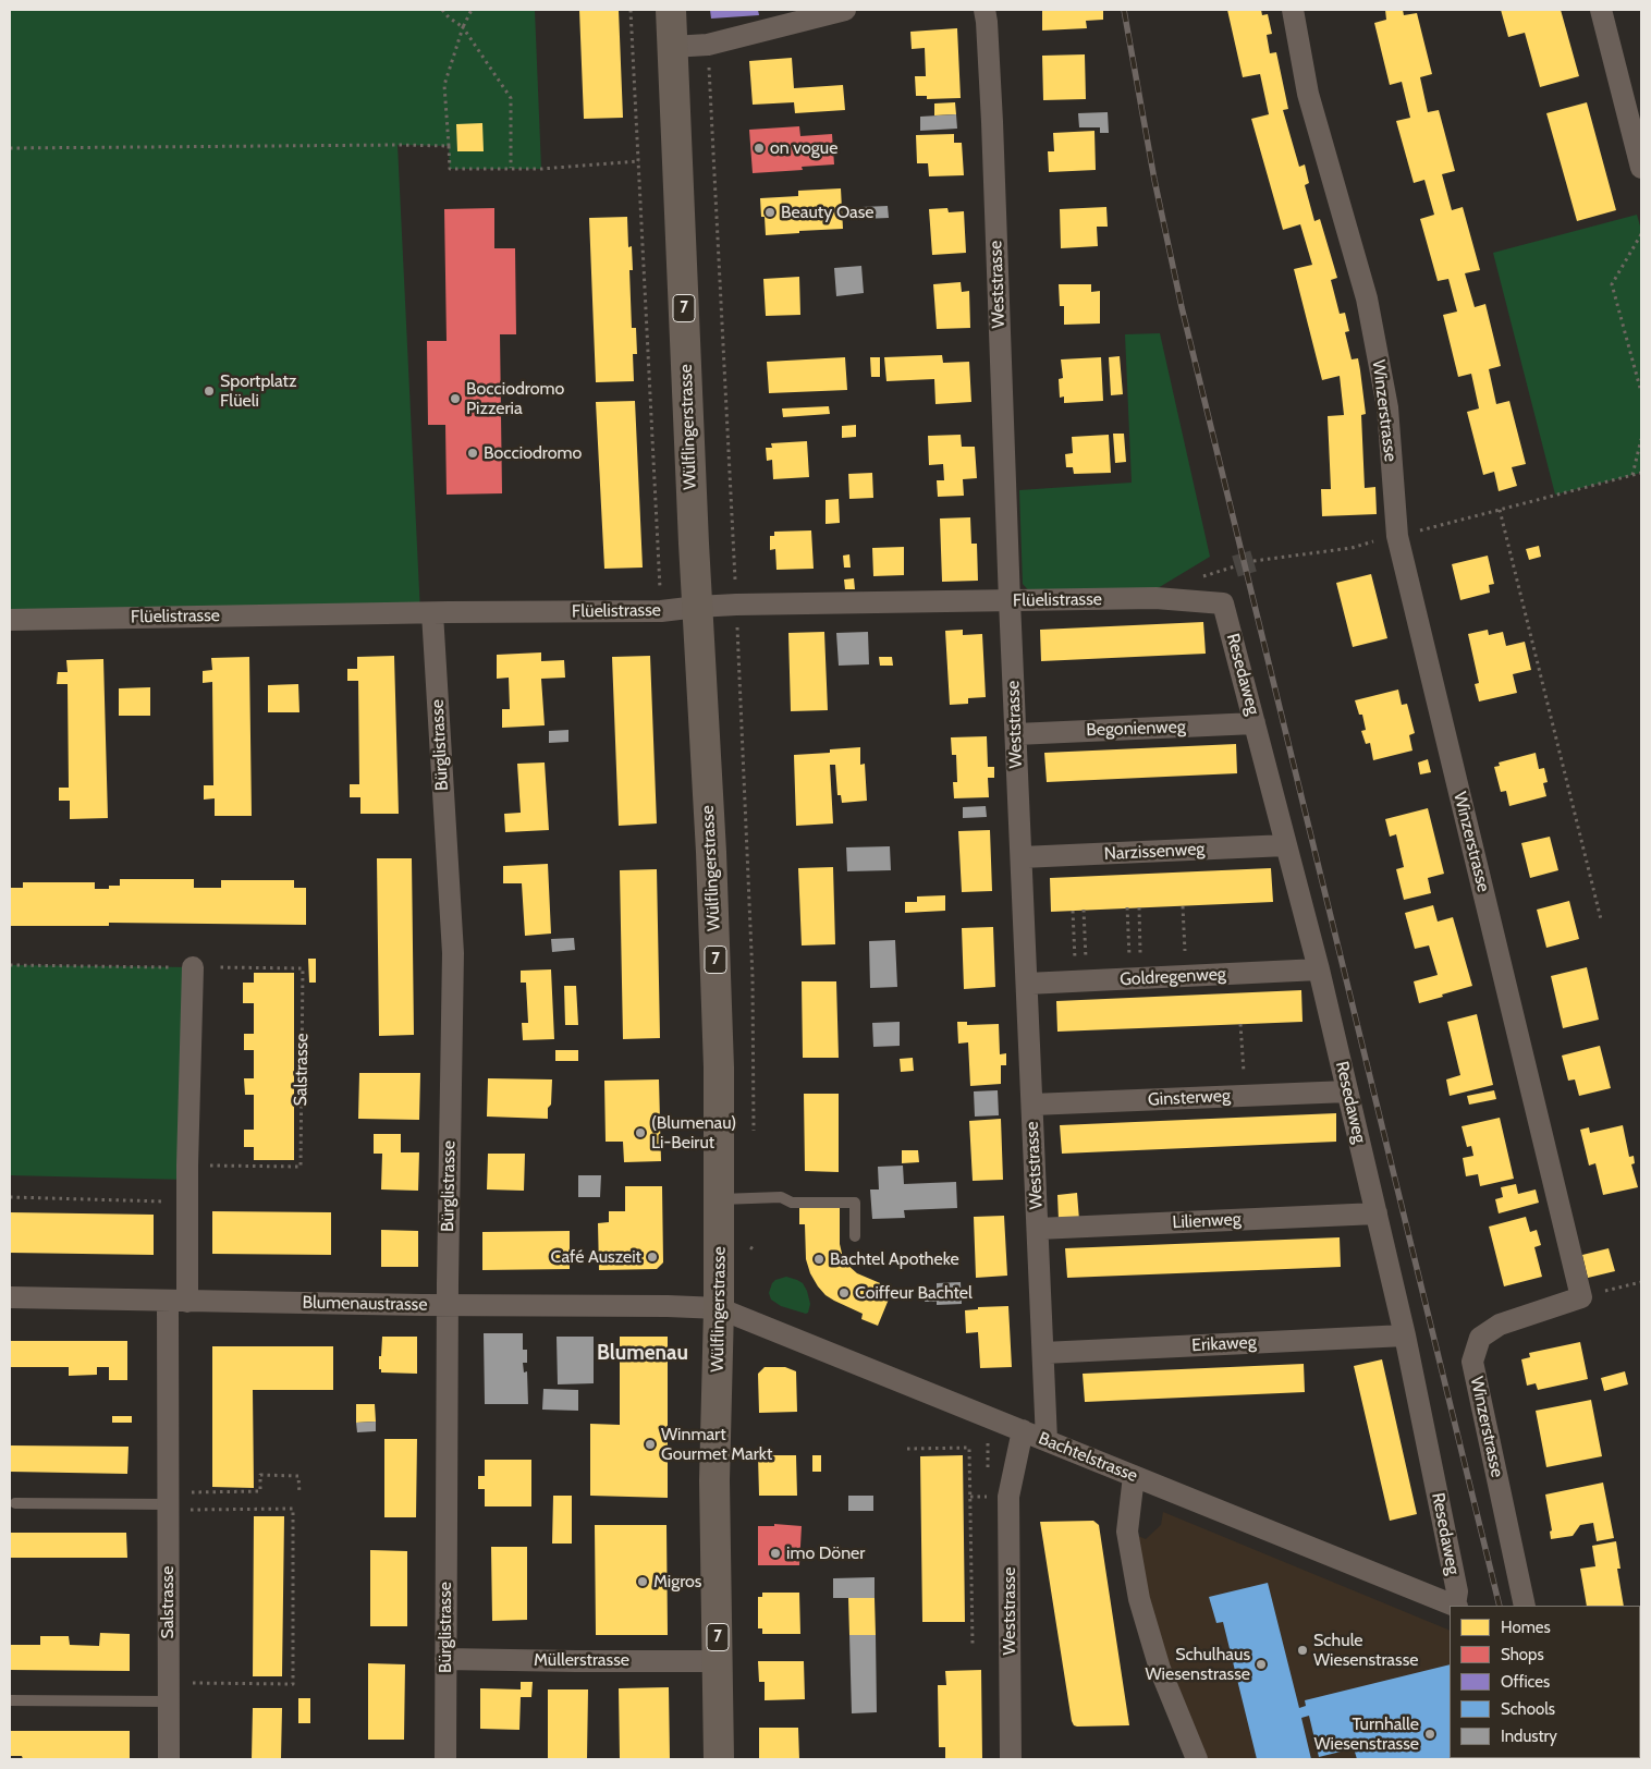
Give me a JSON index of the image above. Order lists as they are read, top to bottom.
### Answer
{
  "streets": {
    "main road": ["7", "Wülflingerstrasse"],
    "street": [
      "Weststrasse",
      "Winzerstrasse",
      "Flüelistrasse",
      "Resedaweg",
      "Begonienweg",
      "Bürglistrasse",
      "Narzissenweg",
      "Goldregenweg",
      "Salstrasse",
      "Ginsterweg",
      "Lilienweg",
      "Blumenaustrasse",
      "Erikaweg",
      "Bachtelstrasse",
      "Müllerstrasse"
    ]
  },
  "crossings": [
    ["Weststrasse", "Flüelistrasse"],
    ["Weststrasse", "Begonienweg"],
    ["Weststrasse", "Narzissenweg"],
    ["Weststrasse", "Goldregenweg"],
    ["Weststrasse", "Ginsterweg"],
    ["Weststrasse", "Lilienweg"],
    ["Weststrasse", "Erikaweg"],
    ["Weststrasse", "Bachtelstrasse"],
    ["Wülflingerstrasse", "Flüelistrasse"],
    ["Wülflingerstrasse", "Blumenaustrasse"],
    ["Wülflingerstrasse", "Bachtelstrasse"],
    ["Wülflingerstrasse", "Müllerstrasse"],
    ["Flüelistrasse", "Resedaweg"],
    ["Flüelistrasse", "Bürglistrasse"],
    ["Resedaweg", "Begonienweg"],
    ["Resedaweg", "Narzissenweg"],
    ["Resedaweg", "Goldregenweg"],
    ["Resedaweg", "Ginsterweg"],
    ["Resedaweg", "Lilienweg"],
    ["Resedaweg", "Erikaweg"],
    ["Bürglistrasse", "Blumenaustrasse"],
    ["Bürglistrasse", "Müllerstrasse"],
    ["Salstrasse", "Blumenaustrasse"],
    ["Blumenaustrasse", "Bachtelstrasse"]
  ],
  "districts": ["Blumenau"],
  "places": [
    "on vogue",
    "Beauty Oase",
    "Sportplatz Flüeli",
    "Bocciodromo Pizzeria",
    "Bocciodromo",
    "(Blumenau) Li-Beirut",
    "Café Auszeit",
    "Bachtel Apotheke",
    "Coiffeur Bachtel",
    "Winmart Gourmet Markt",
    "imo Döner",
    "Migros",
    "Schule Wiesenstrasse",
    "Schulhaus Wiesenstrasse",
    "Turnhalle Wiesenstrasse"
  ],
  "legend": [
    "Homes",
    "Shops",
    "Offices",
    "Schools",
    "Industry"
  ]
}
